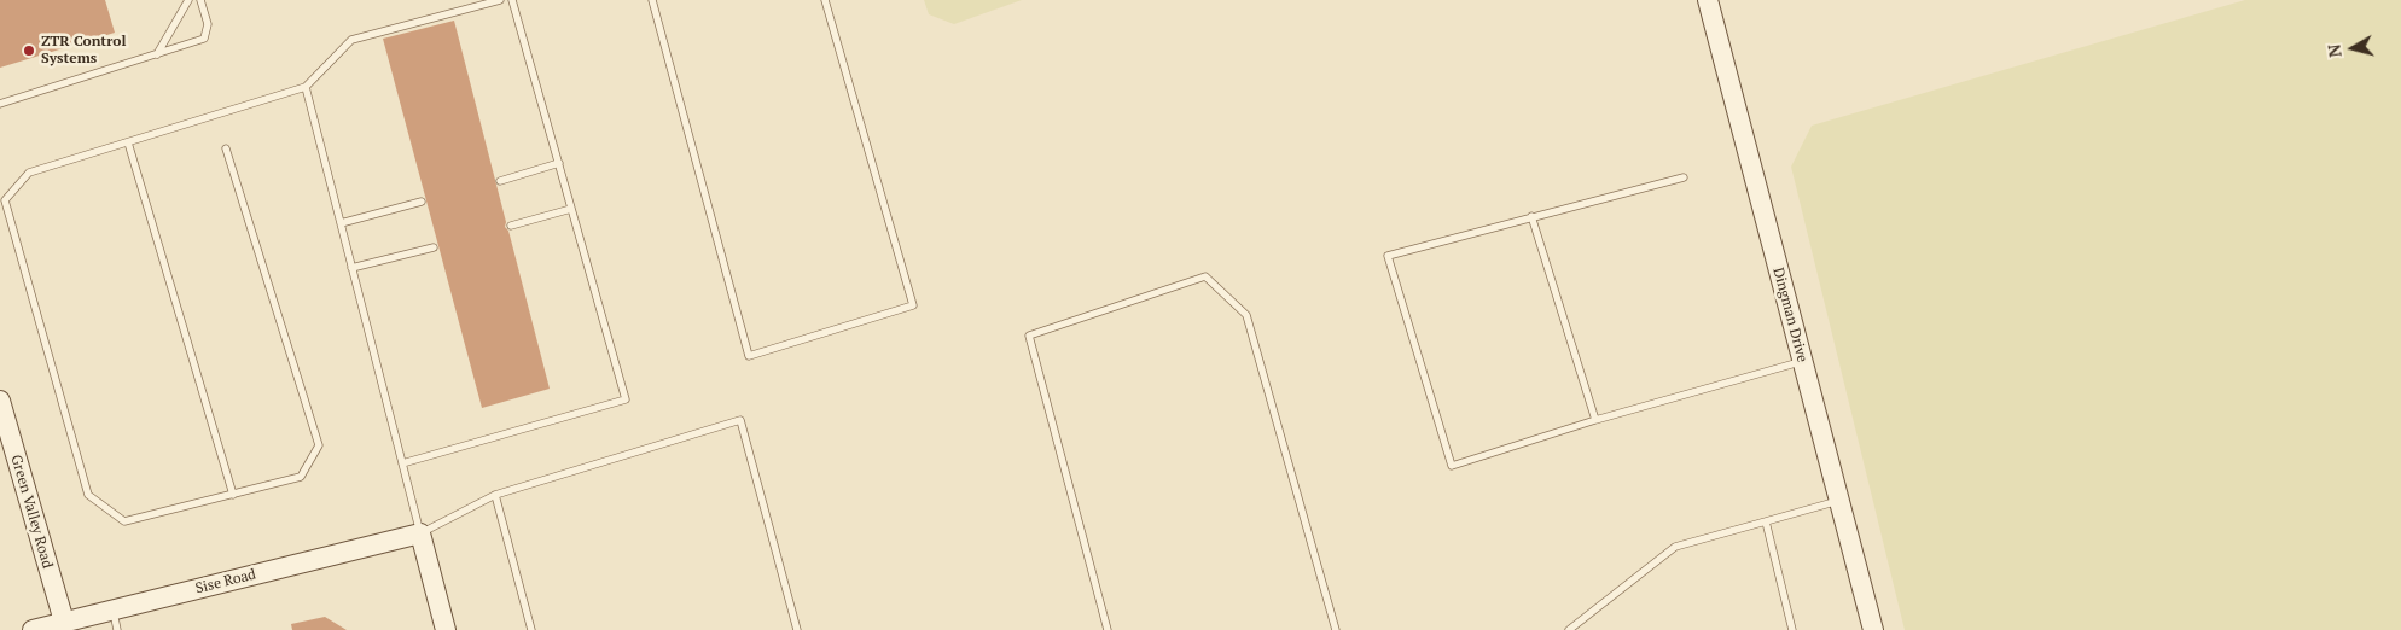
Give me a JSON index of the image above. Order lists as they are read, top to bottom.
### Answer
{
  "streets": {
    "street": ["Dingman Drive", "Green Valley Road", "Sise Road"]
  },
  "crossings": [
    ["Green Valley Road", "Sise Road"]
  ],
  "places": ["ZTR Control Systems"],
  "north": "left"
}
